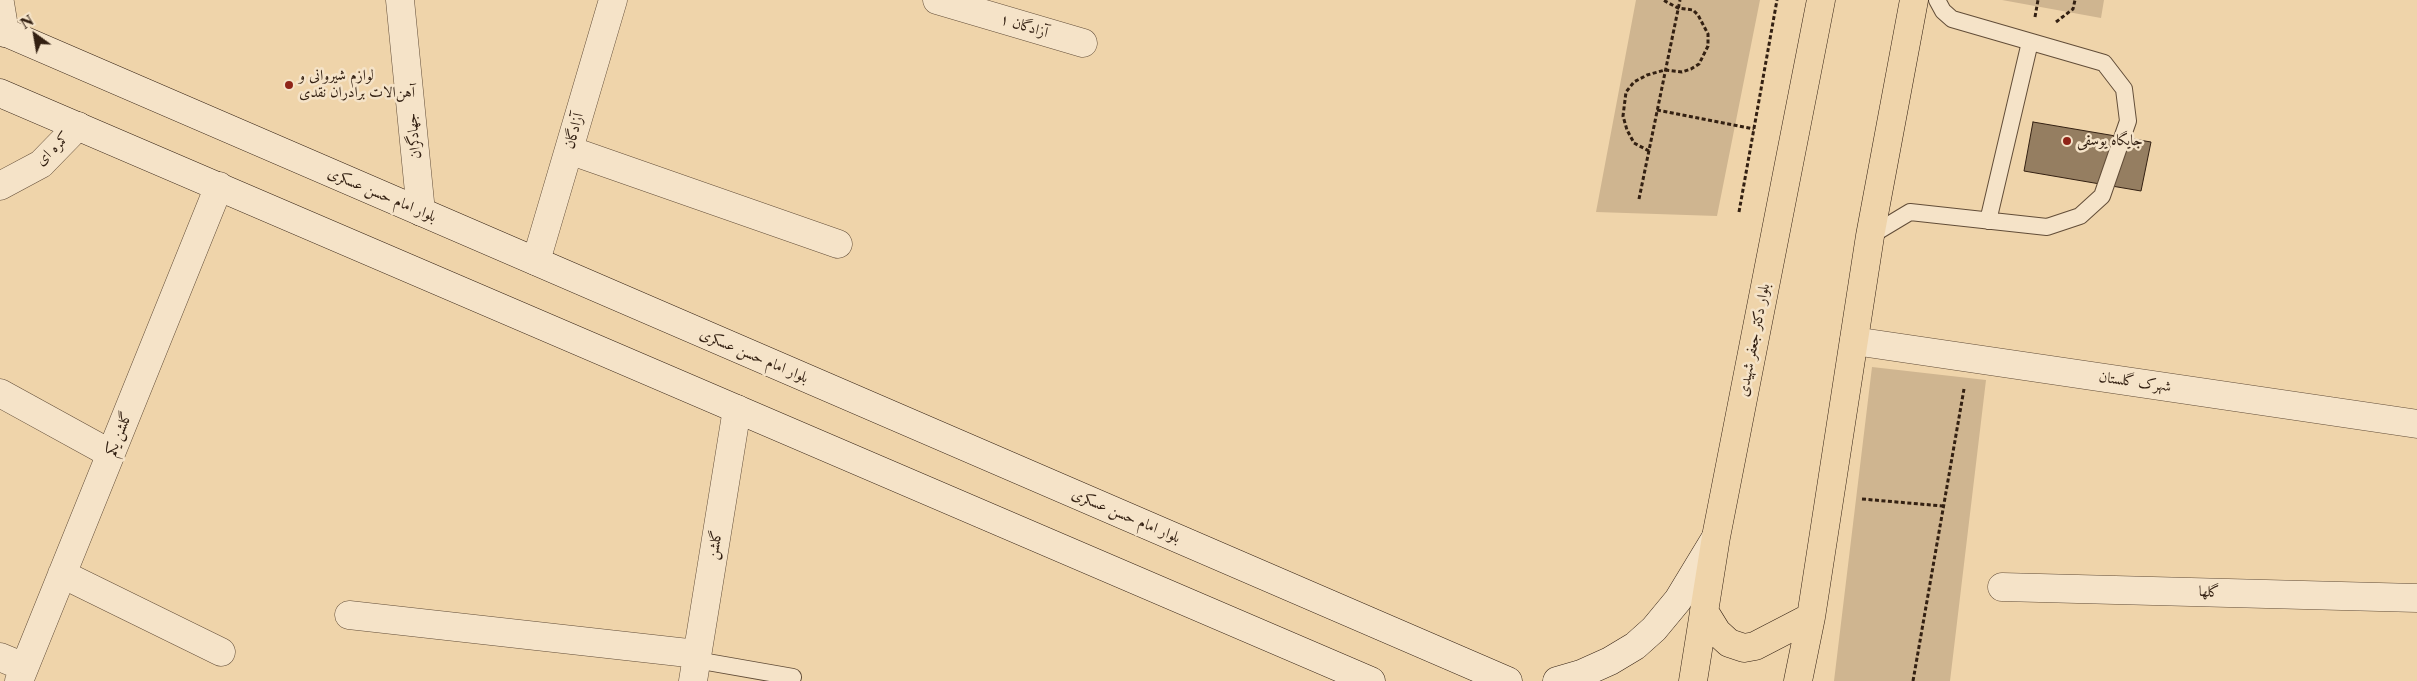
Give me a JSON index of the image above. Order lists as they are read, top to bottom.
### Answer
{
  "streets": {
    "main road": ["بلوار دکتر جعفر شهیدی"],
    "street": [
      "آزادگان ۱",
      "آزادگان",
      "جهادگران",
      "کمره ای",
      "بلوار امام حسن عسکری",
      "شهرک گلستان",
      "گلشن یکم",
      "گلشن",
      "گلها"
    ]
  },
  "crossings": [
    ["آزادگان", "بلوار امام حسن عسکری"],
    ["جهادگران", "بلوار امام حسن عسکری"]
  ],
  "places": ["لوازم شیروانی و آهن‌الات برادران نقدی", "جایگاه یوسفی"],
  "north": "top left"
}
